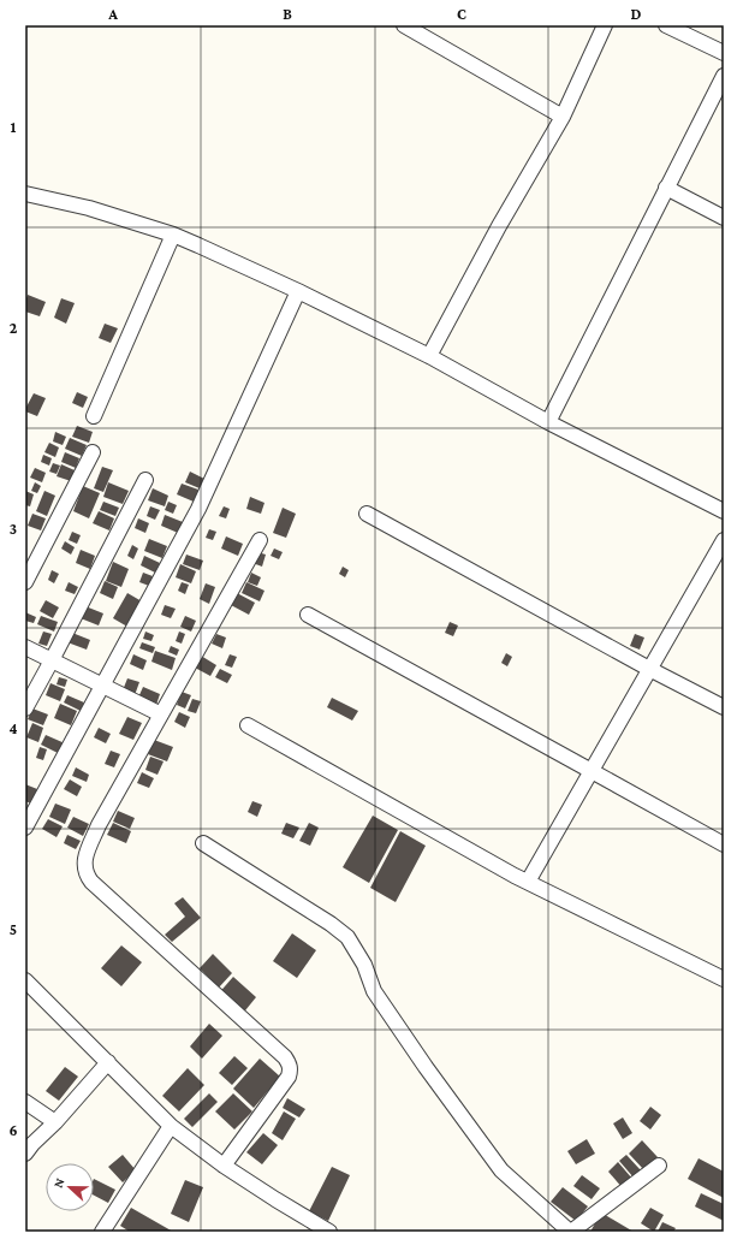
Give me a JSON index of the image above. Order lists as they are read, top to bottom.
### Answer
{
  "north": "left",
  "grid": {
    "columns": [
      "A",
      "B",
      "C",
      "D"
    ],
    "rows": [
      "1",
      "2",
      "3",
      "4",
      "5",
      "6"
    ]
  }
}
